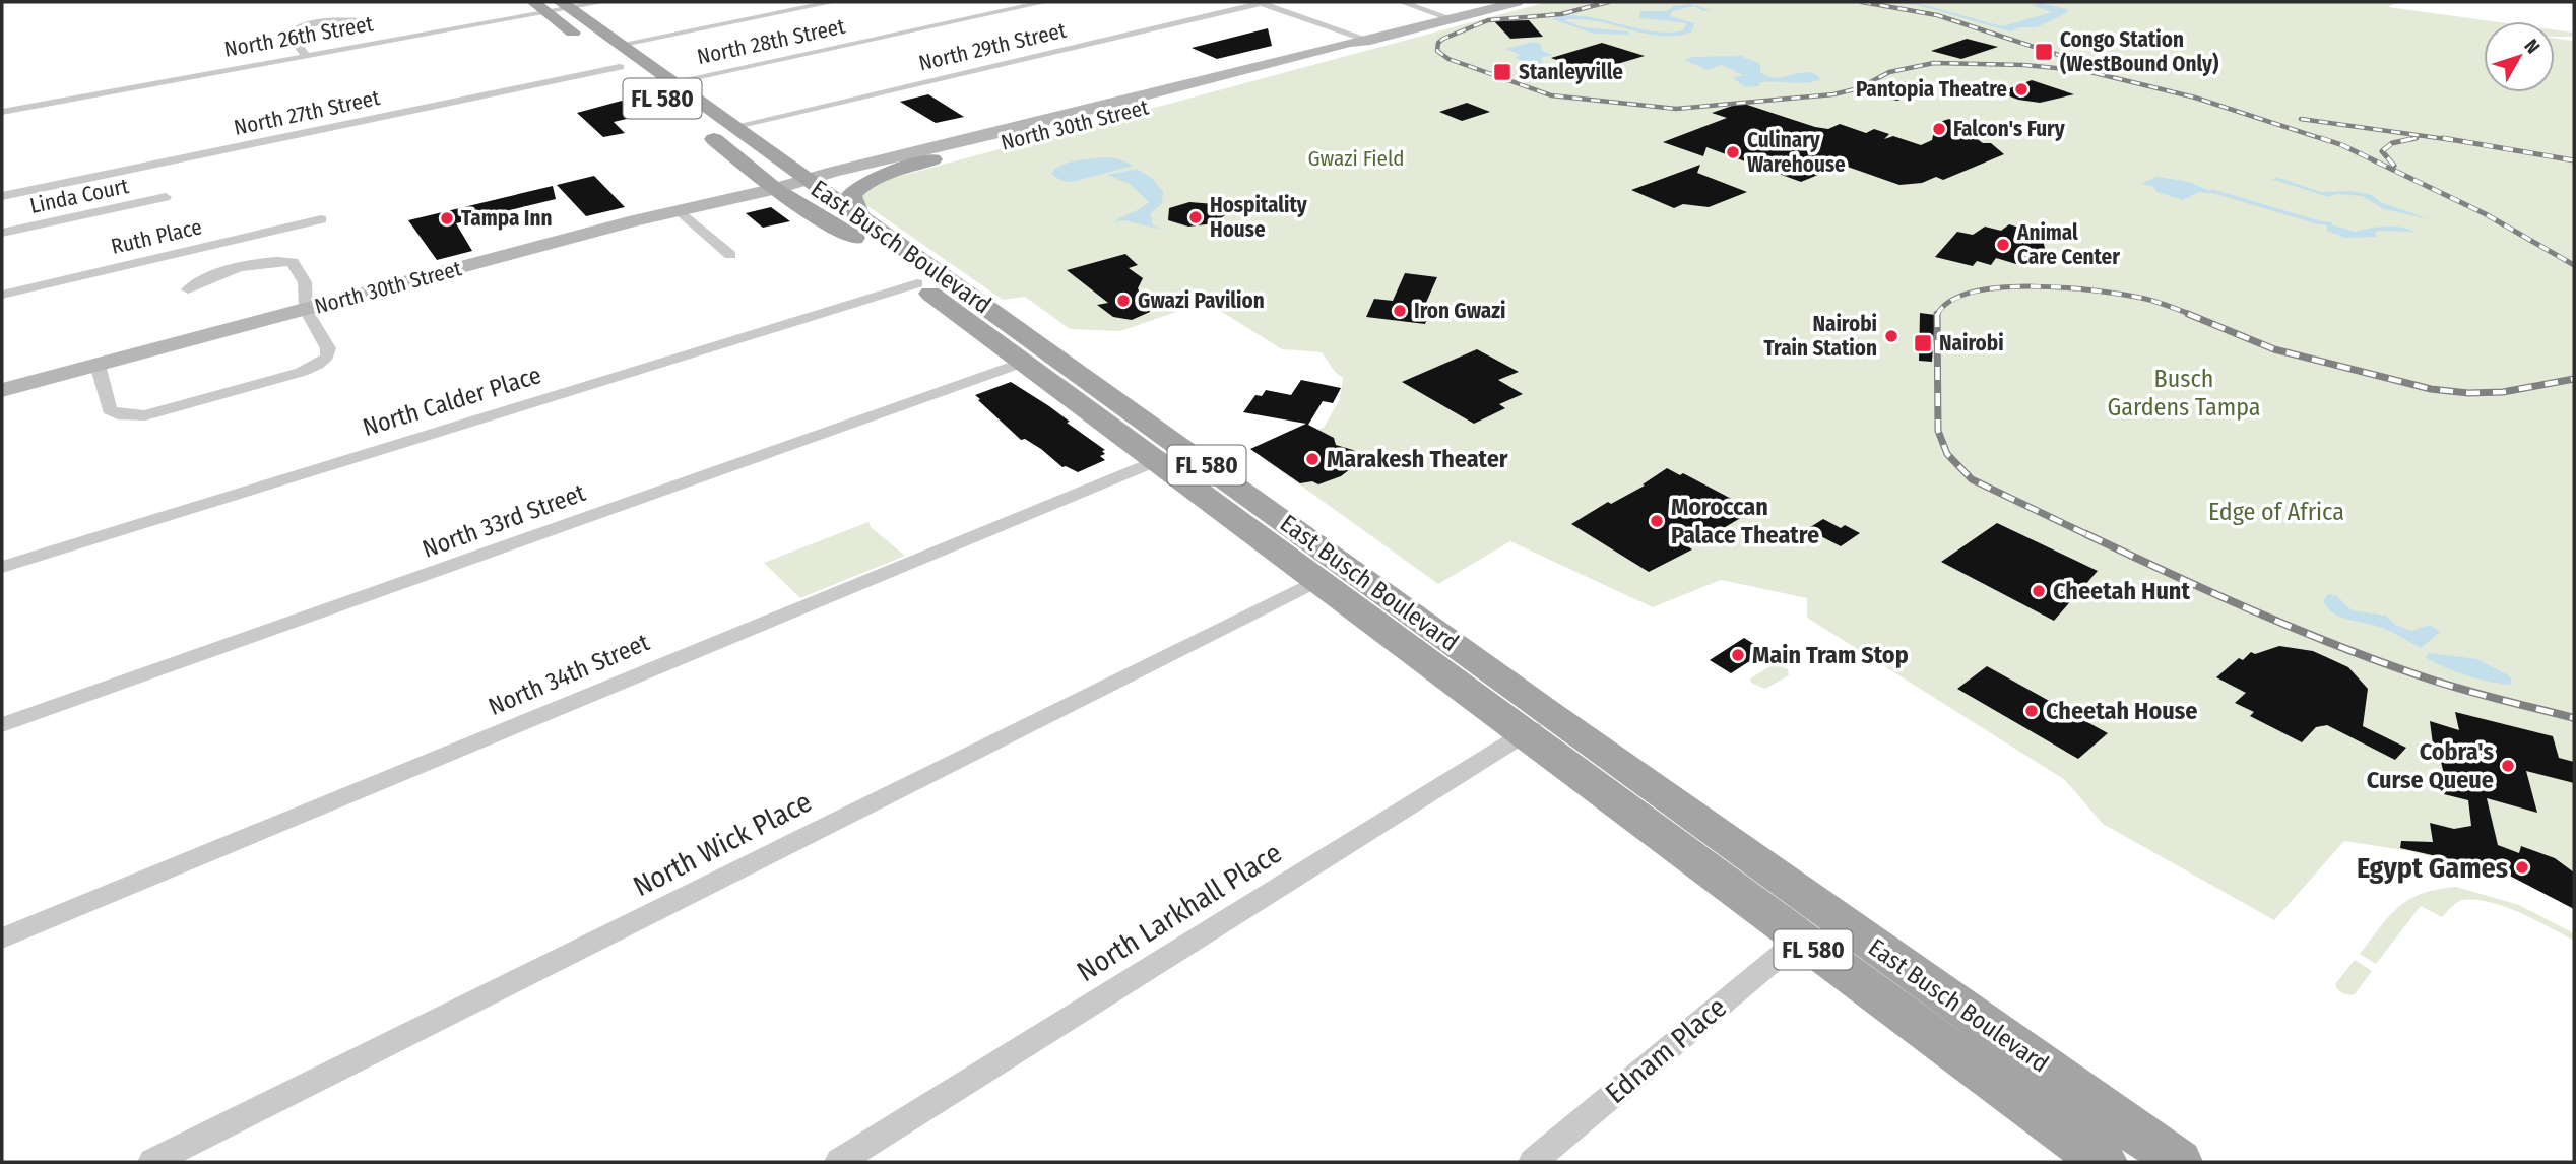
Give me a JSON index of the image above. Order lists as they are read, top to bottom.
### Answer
{
  "streets": {
    "main road": ["FL 580", "North 30th Street", "East Busch Boulevard"],
    "street": [
      "North 26th Street",
      "North 28th Street",
      "North 29th Street",
      "North 27th Street",
      "Linda Court",
      "Ruth Place",
      "North Calder Place",
      "North 33rd Street",
      "North 34th Street",
      "North Wick Place",
      "North Larkhall Place",
      "Ednam Place"
    ]
  },
  "crossings": [
    ["North 26th Street", "FL 580"],
    ["North 26th Street", "East Busch Boulevard"],
    ["North 28th Street", "East Busch Boulevard"],
    ["North 29th Street", "East Busch Boulevard"],
    ["FL 580", "North 27th Street"],
    ["FL 580", "East Busch Boulevard"],
    ["North 30th Street", "East Busch Boulevard"],
    ["East Busch Boulevard", "North Calder Place"],
    ["East Busch Boulevard", "North 33rd Street"],
    ["East Busch Boulevard", "North 34th Street"],
    ["East Busch Boulevard", "North Wick Place"],
    ["East Busch Boulevard", "North Larkhall Place"],
    ["East Busch Boulevard", "Ednam Place"]
  ],
  "parks": ["Gwazi Field", "Busch Gardens Tampa", "Edge of Africa"],
  "places": {
    "transit": ["Congo Station (WestBound Only)", "Stanleyville", "Nairobi"],
    "other": [
      "Pantopia Theatre",
      "Falcon's Fury",
      "Culinary Warehouse",
      "Hospitality House",
      "Tampa Inn",
      "Animal Care Center",
      "Gwazi Pavilion",
      "Iron Gwazi",
      "Nairobi Train Station",
      "Marakesh Theater",
      "Moroccan Palace Theatre",
      "Cheetah Hunt",
      "Main Tram Stop",
      "Cheetah House",
      "Cobra's Curse Queue",
      "Egypt Games"
    ]
  },
  "north": "top right"
}
